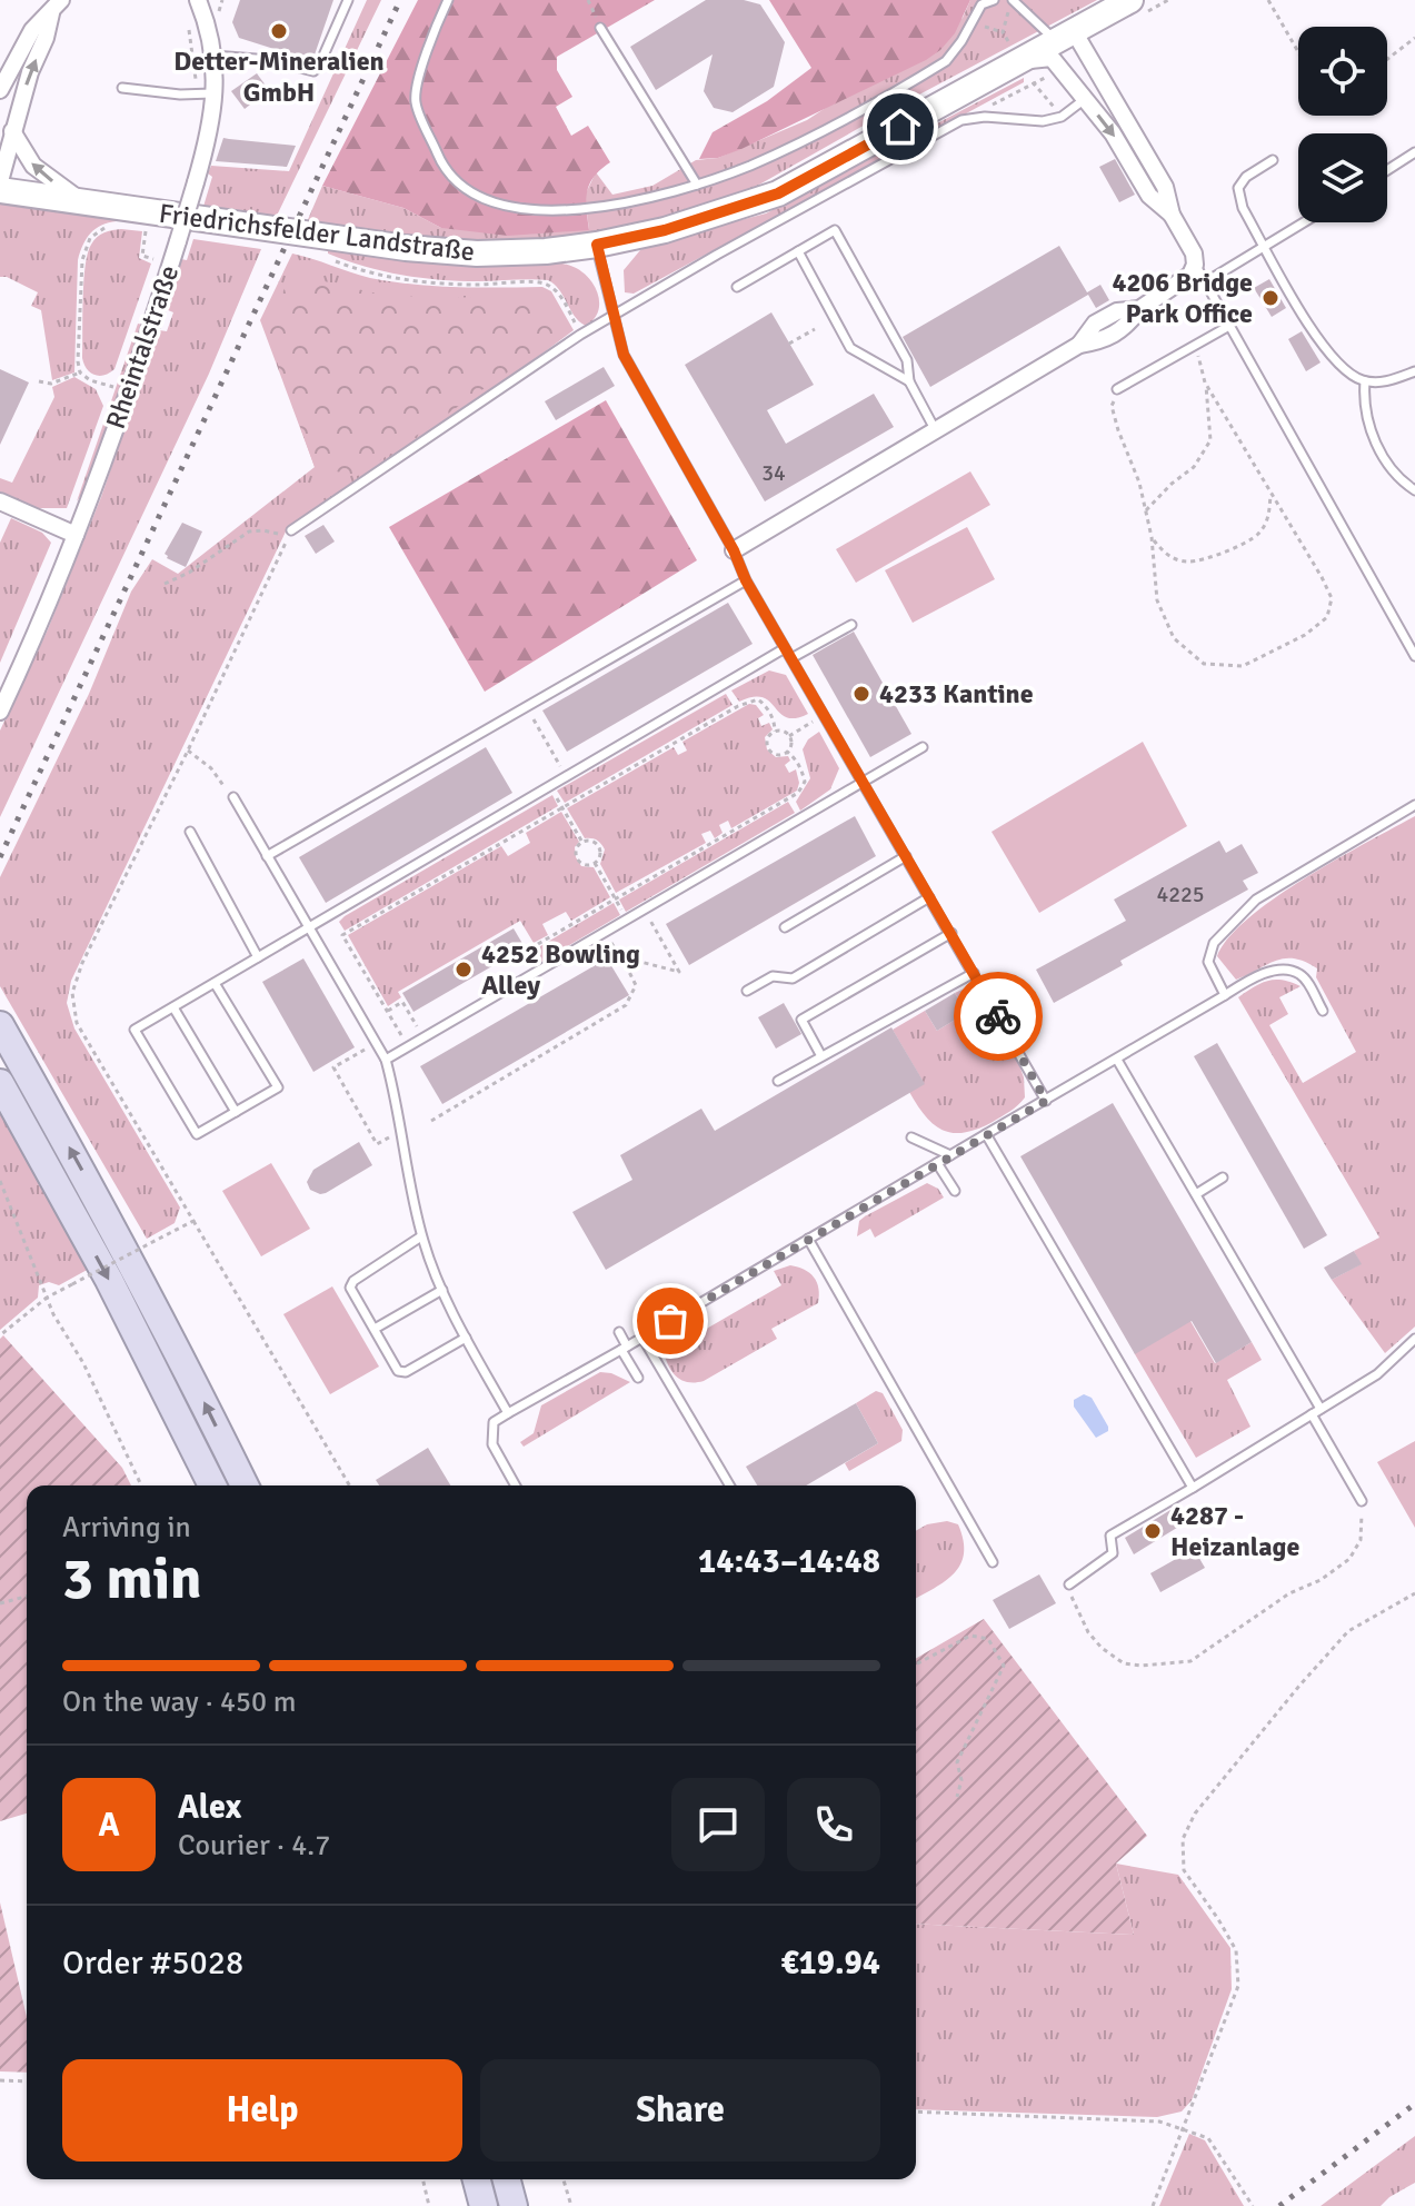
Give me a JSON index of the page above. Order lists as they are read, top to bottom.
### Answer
{
  "streets": {
    "main road": ["Friedrichsfelder Landstraße"],
    "street": ["Rheintalstraße"]
  },
  "places": [
    "Detter-Mineralien GmbH",
    "4206 Bridge Park Office",
    "4233 Kantine",
    "4252 Bowling Alley",
    "4287 - Heizanlage"
  ],
  "house_numbers": ["34", "4225"],
  "page": {
    "heading": ["3 min", "Arriving in", "14:43–14:48"],
    "panel": [
      "Alex",
      "Courier · 4.7",
      "Order #5028",
      "€19.94"
    ],
    "bar": "On the way · 450 m",
    "round": "A",
    "buttons": ["Help", "Share"]
  }
}
